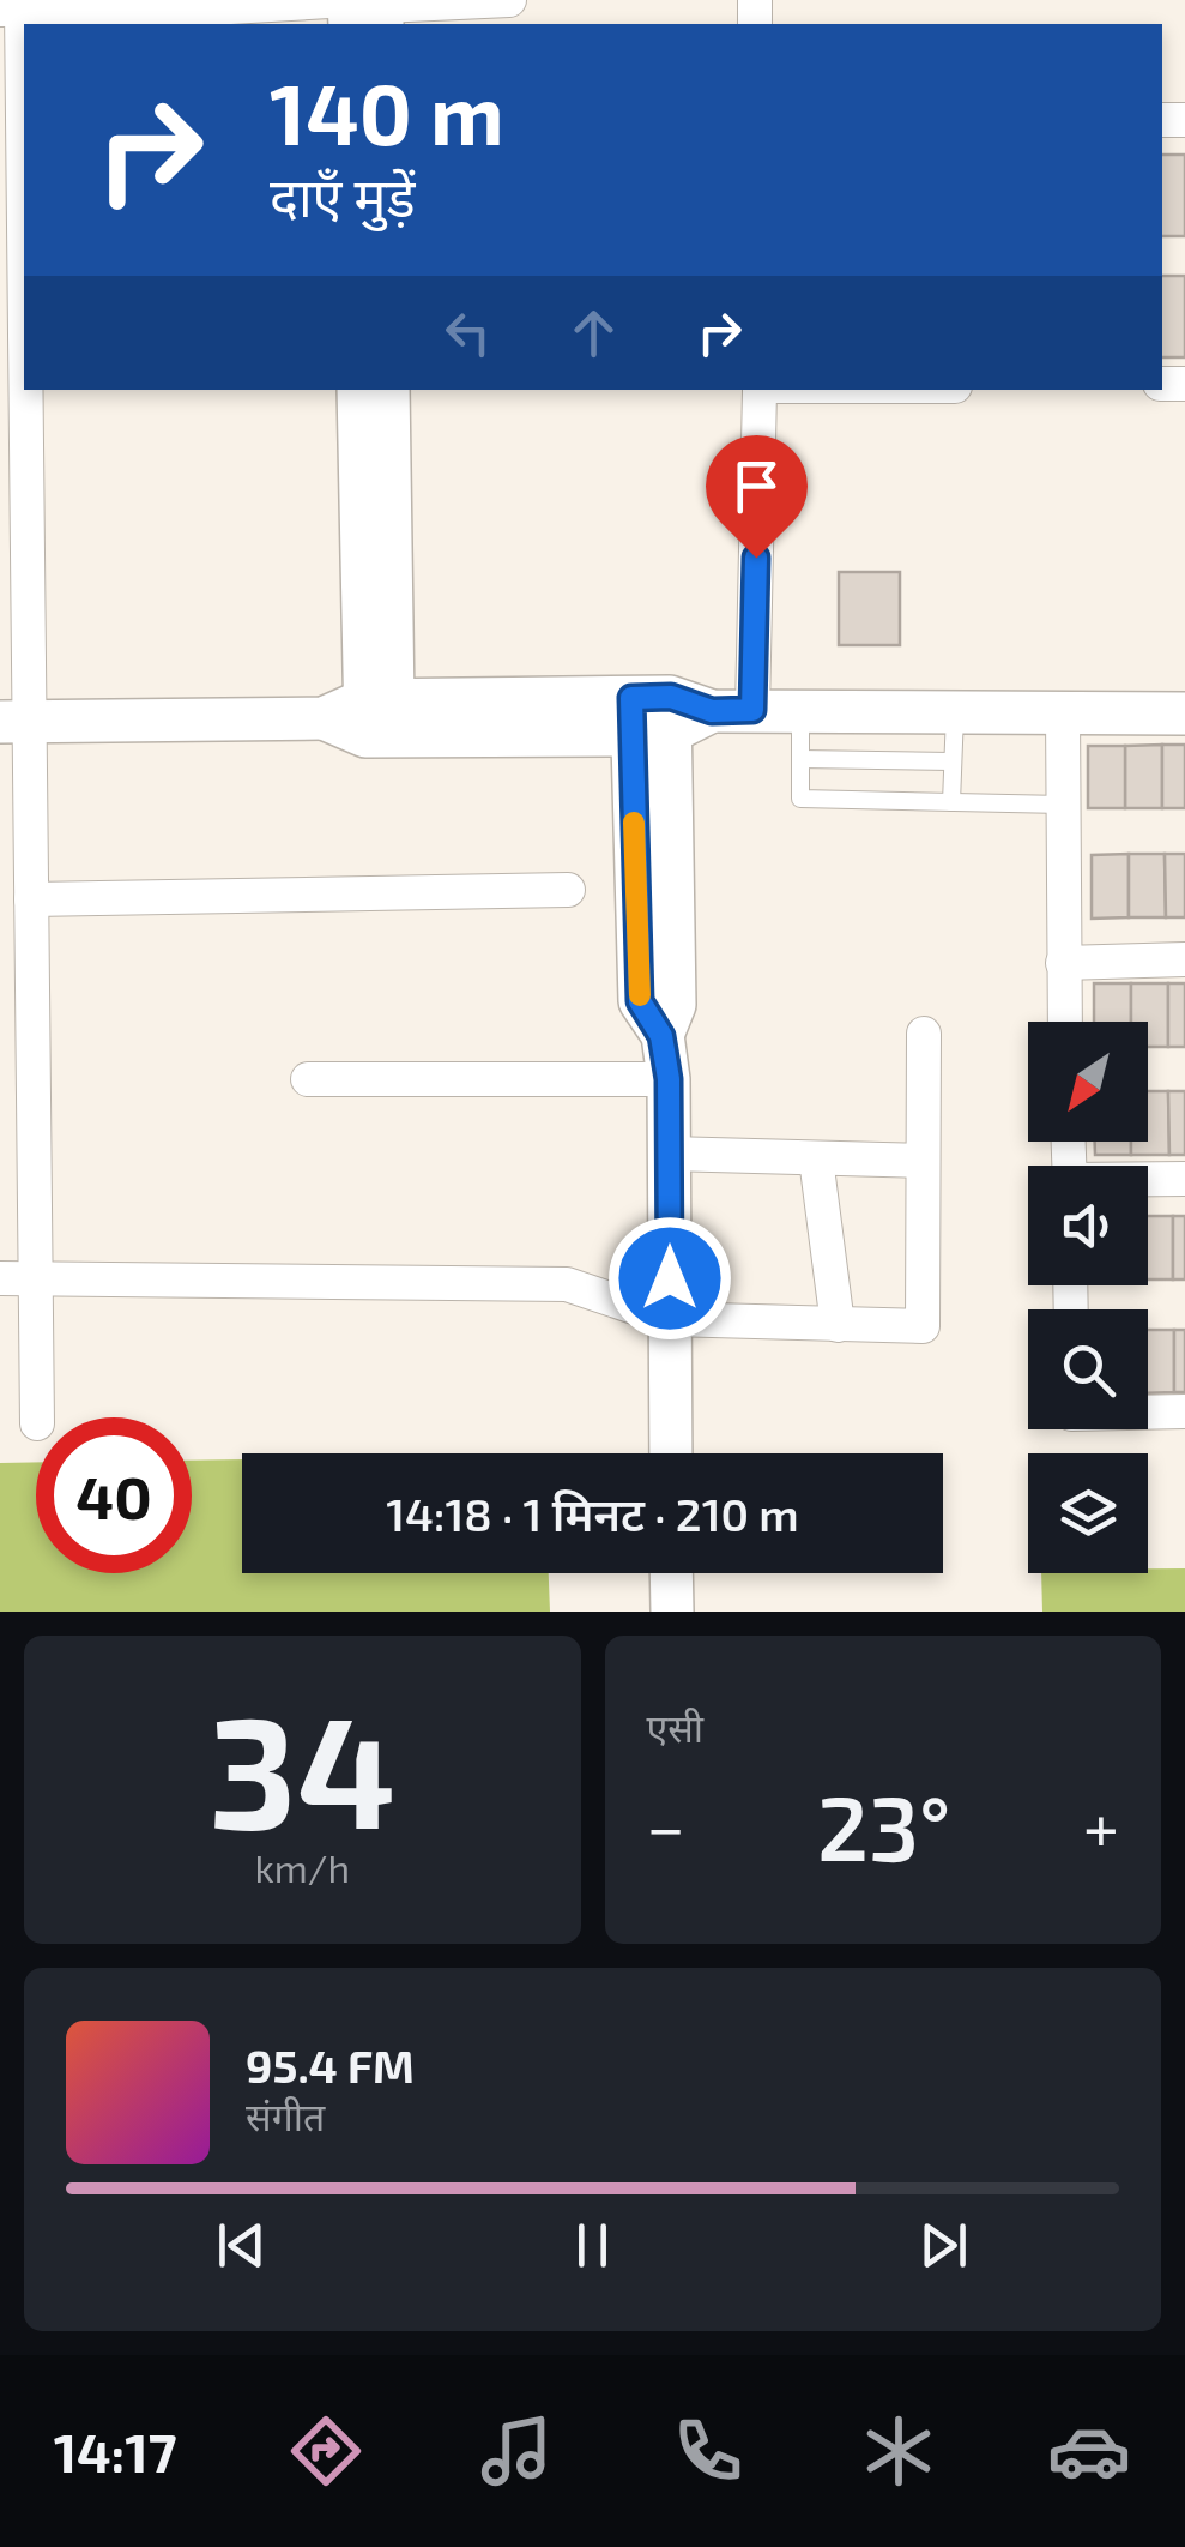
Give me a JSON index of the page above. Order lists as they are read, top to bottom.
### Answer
{
  "north": "bottom left",
  "page": {
    "turn": ["140 m", "दाएँ मुड़ें"],
    "limit": "40",
    "trip": "14:18 · 1 मिनट · 210 m",
    "tile": [
      ["34", "km/h"],
      "एसी"
    ],
    "heat": ["−", "23°", "+"],
    "song": ["95.4 FM", "संगीत"],
    "tabs": "14:17"
  }
}
